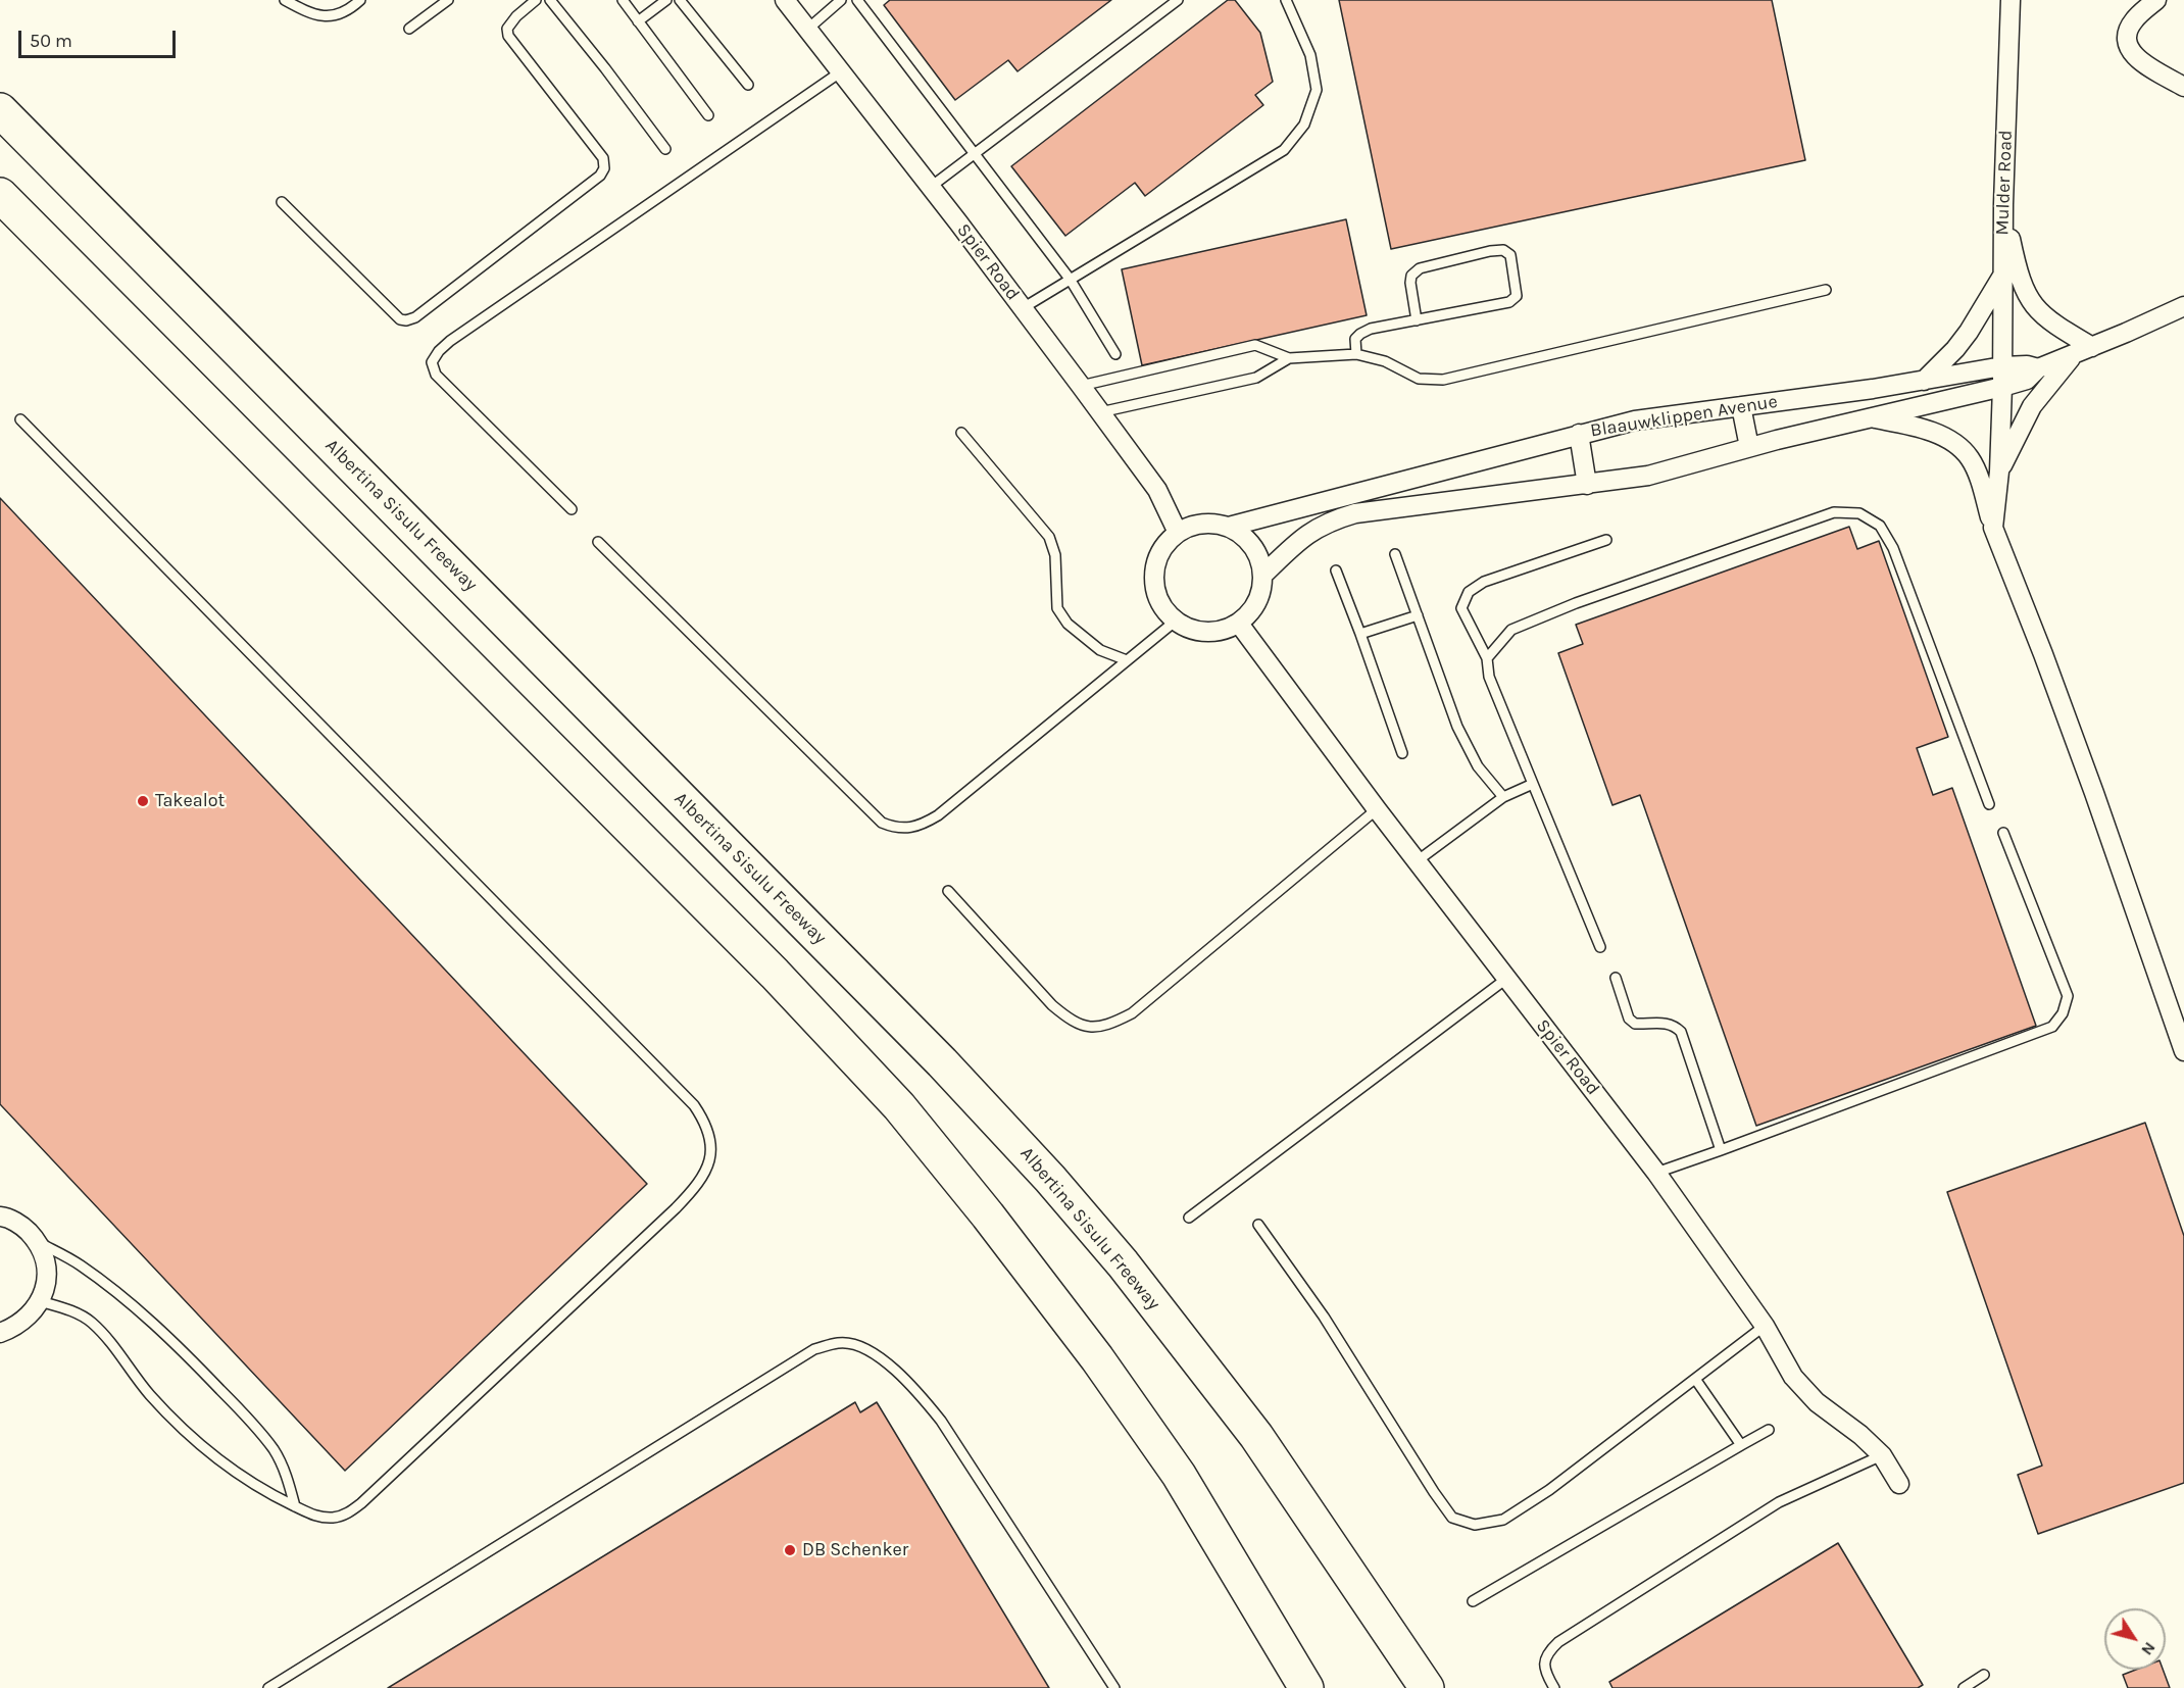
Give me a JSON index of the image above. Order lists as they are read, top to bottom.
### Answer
{
  "streets": {
    "highway": ["Albertina Sisulu Freeway"],
    "street": ["Mulder Road", "Spier Road", "Blaauwklippen Avenue"]
  },
  "crossings": [
    ["Mulder Road", "Blaauwklippen Avenue"],
    ["Spier Road", "Blaauwklippen Avenue"]
  ],
  "places": ["Takealot", "DB Schenker"],
  "scale_bar": "50 m",
  "north": "bottom right"
}
